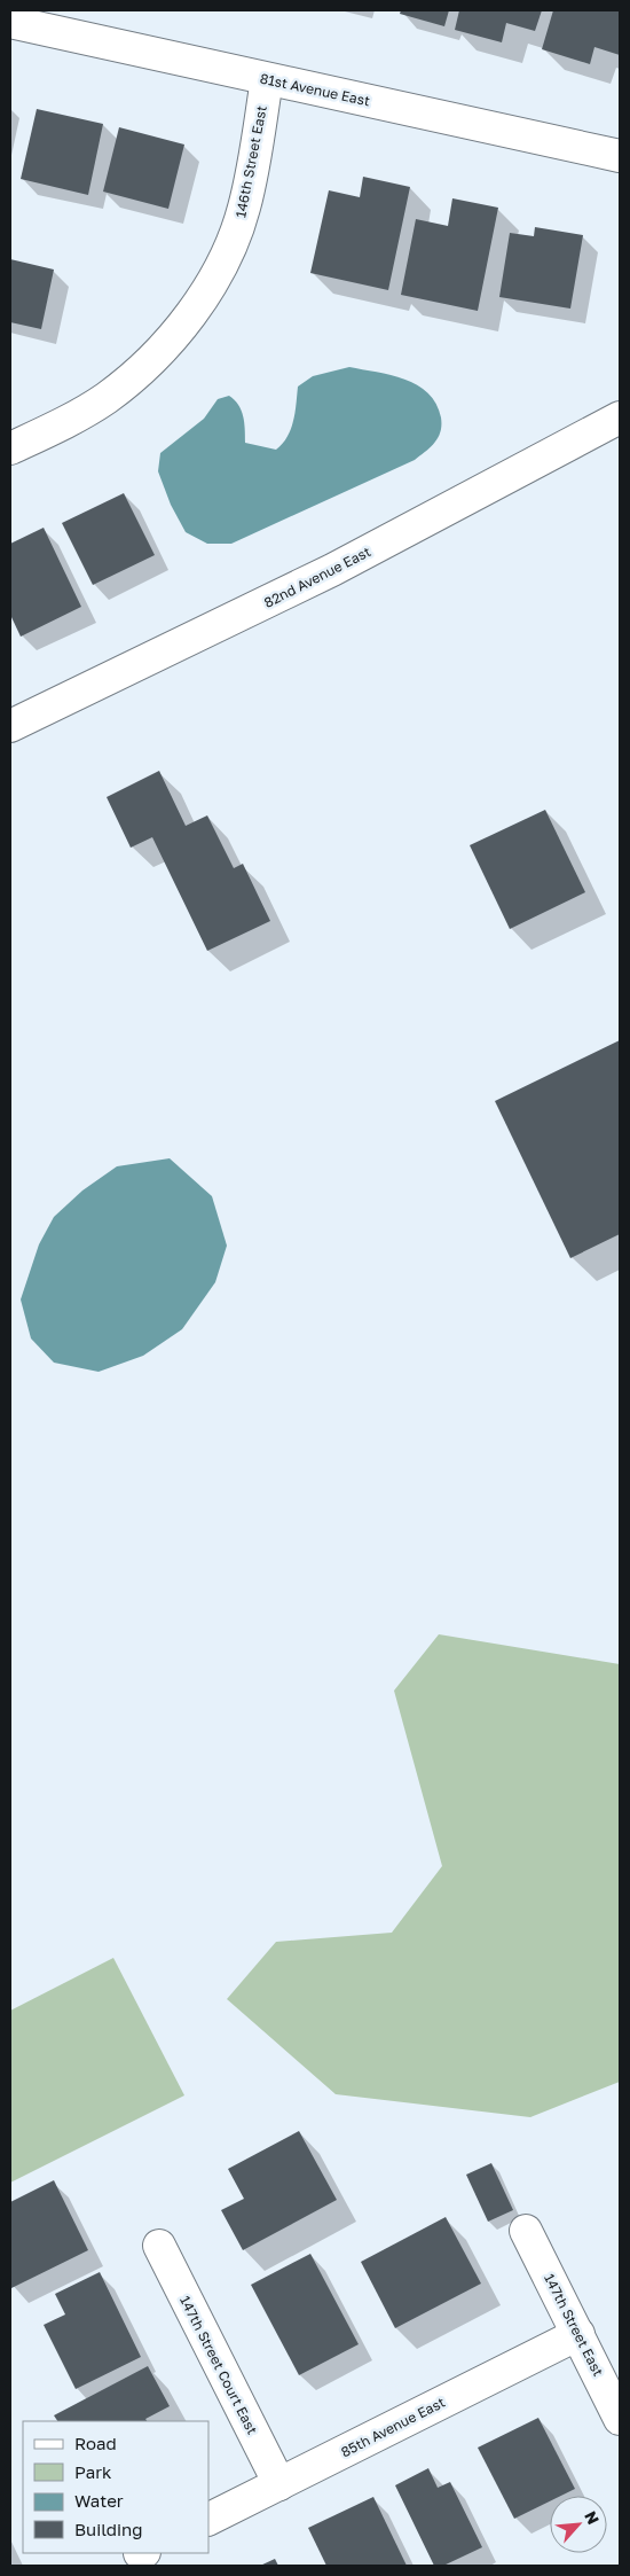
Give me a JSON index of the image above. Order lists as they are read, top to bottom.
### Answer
{
  "streets": {
    "street": [
      "81st Avenue East",
      "146th Street East",
      "82nd Avenue East",
      "147th Street East",
      "147th Street Court East",
      "85th Avenue East"
    ]
  },
  "crossings": [
    ["81st Avenue East", "146th Street East"],
    ["147th Street East", "85th Avenue East"],
    ["147th Street Court East", "85th Avenue East"]
  ],
  "legend": [
    "Road",
    "Park",
    "Water",
    "Building"
  ],
  "north": "top right"
}
